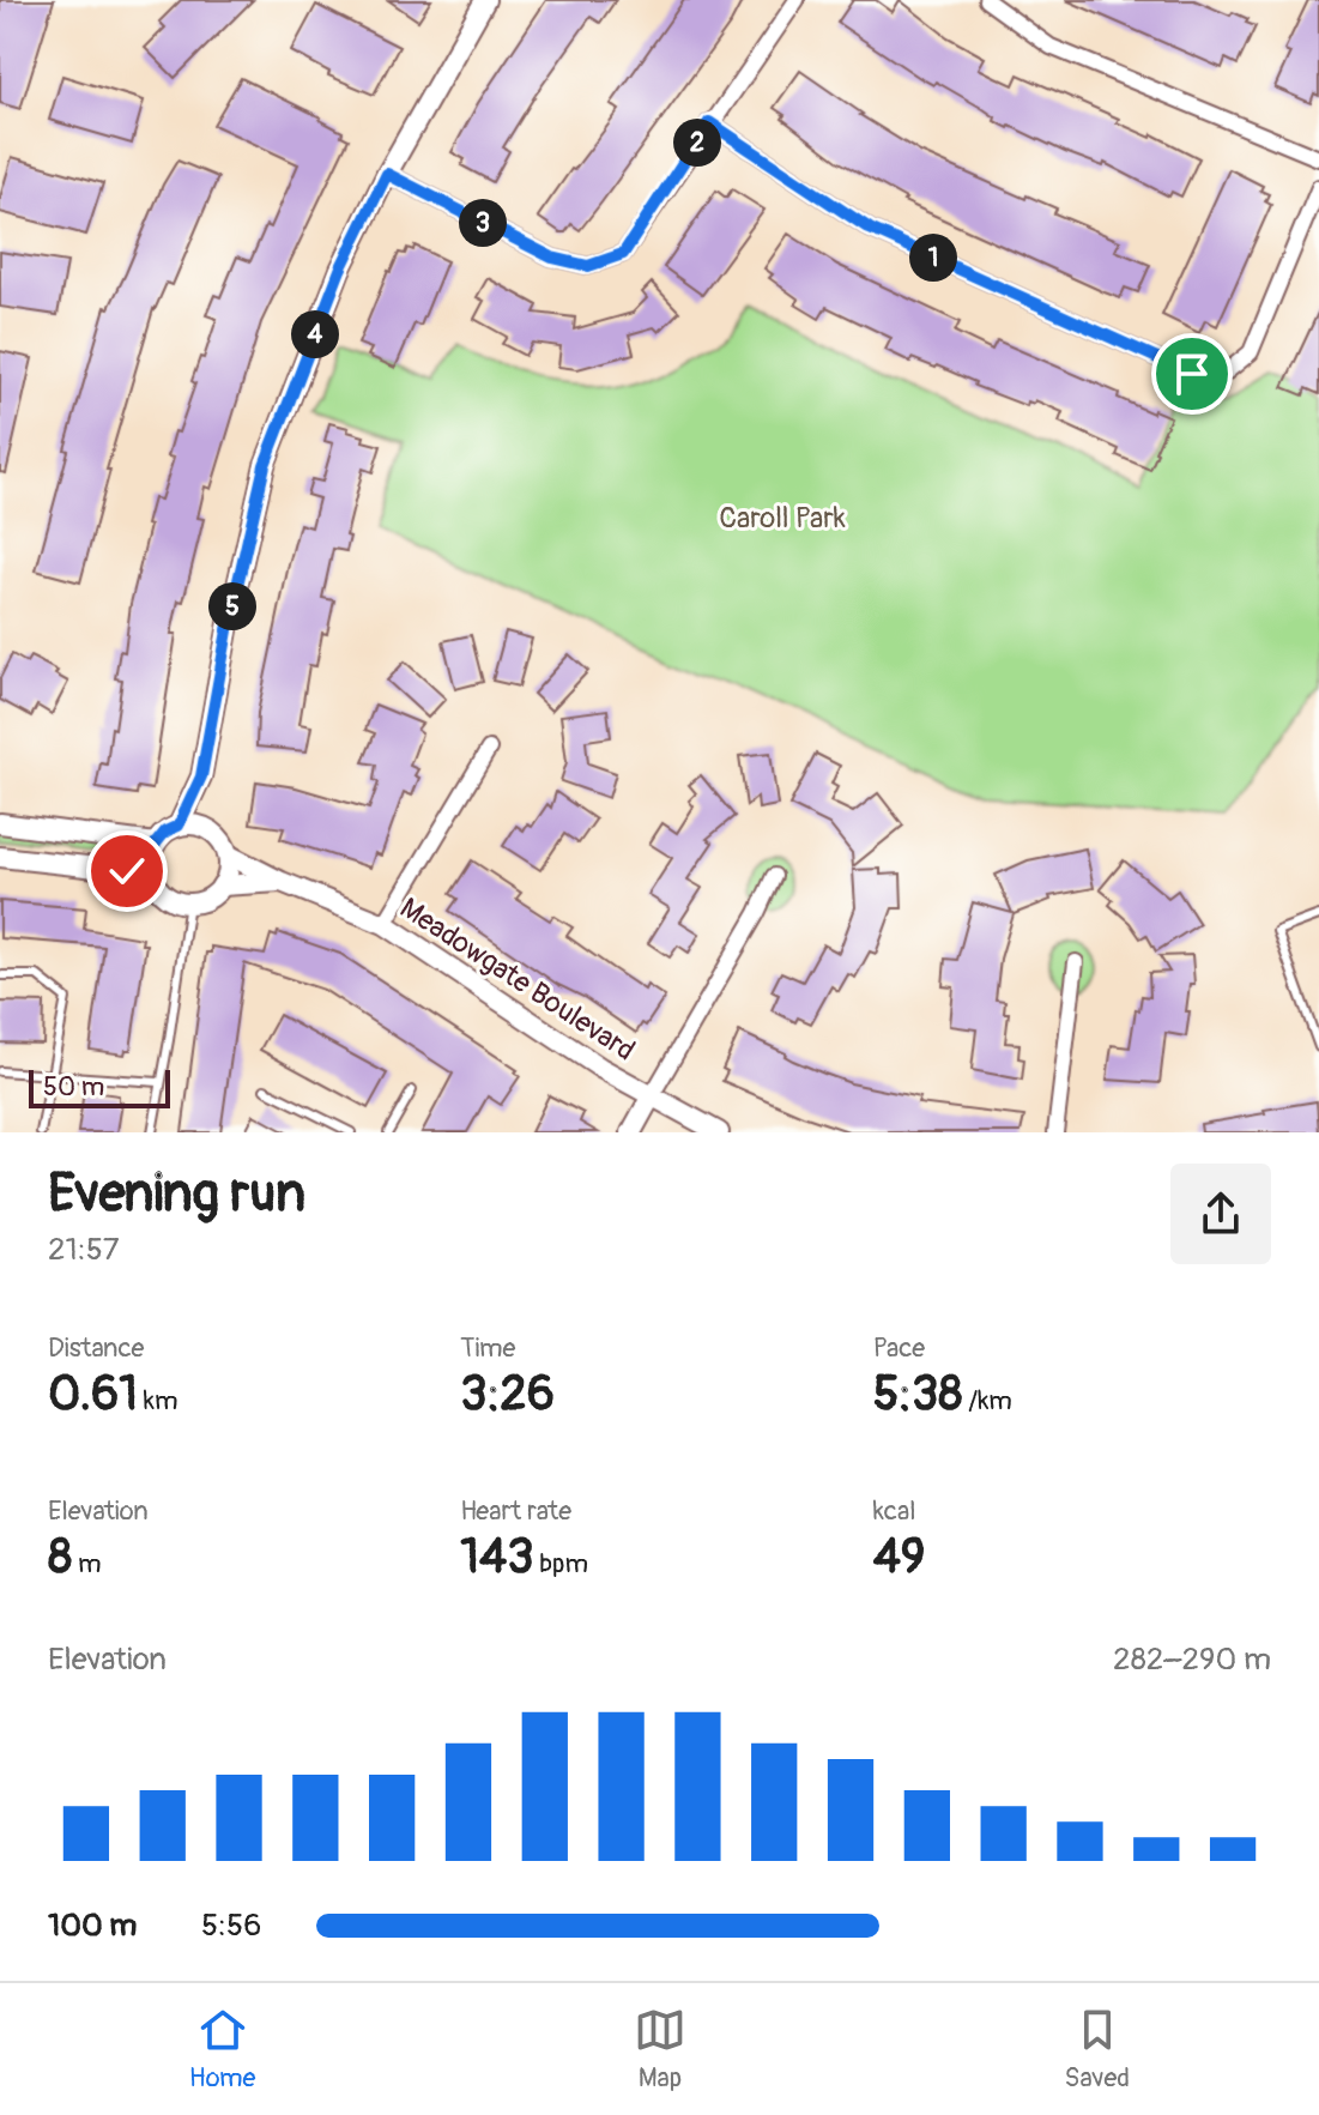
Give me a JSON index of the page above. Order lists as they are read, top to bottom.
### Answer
{
  "streets": {
    "street": ["Meadowgate Boulevard"]
  },
  "parks": ["Caroll Park"],
  "scale_bar": "50 m",
  "page": {
    "pins": [
      "2",
      "3",
      "1",
      "4",
      "5"
    ],
    "scale": "50 m",
    "heading": ["Evening run", "21:57"],
    "stats": [
      ["Distance", "0.61 km"],
      ["Time", "3:26"],
      ["Pace", "5:38 /km"],
      ["Elevation", "8 m"],
      ["Heart rate", "143 bpm"],
      ["kcal", "49"]
    ],
    "chart": ["Elevation", "282–290 m"],
    "list": [
      {
        "name": "100 m",
        "note": "5:56"
      }
    ],
    "tabs": ["Home", "Map", "Saved"]
  }
}
